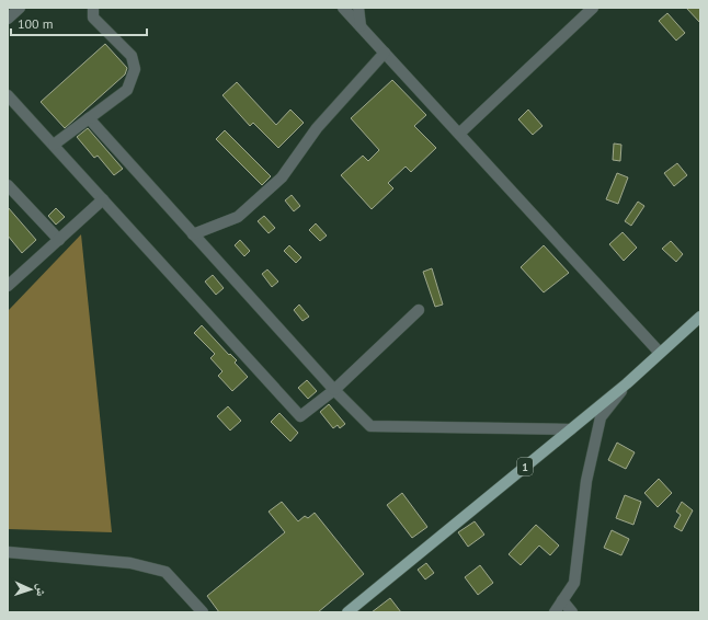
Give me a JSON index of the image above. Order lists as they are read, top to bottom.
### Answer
{
  "streets": {
    "main road": ["1"]
  },
  "scale_bar": "100 m",
  "north": "right"
}
